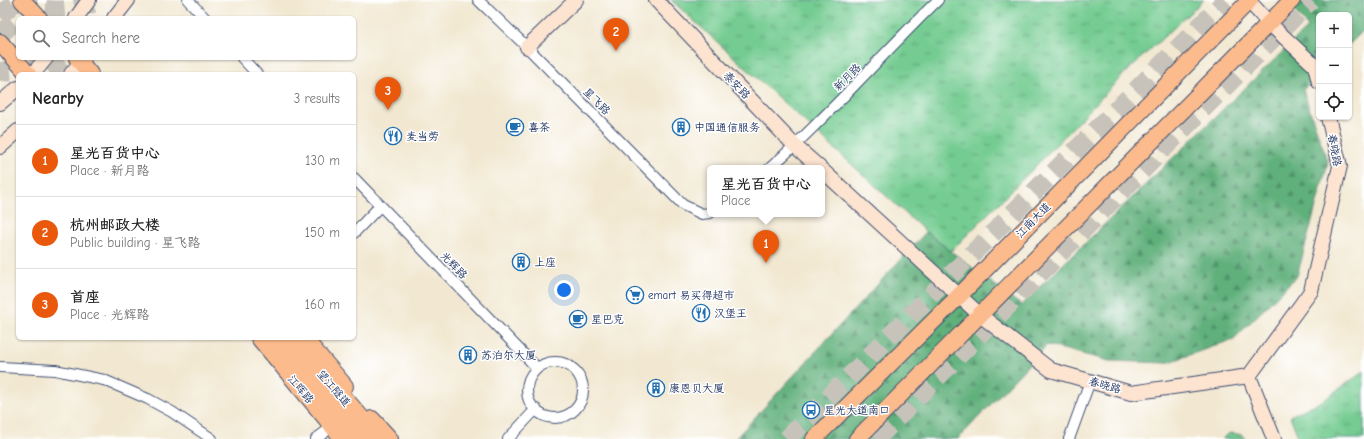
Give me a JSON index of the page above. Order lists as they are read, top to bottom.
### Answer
{
  "streets": {
    "highway": ["望江隧道"],
    "main road": ["江南大道", "江晖路"],
    "street": [
      "新月路",
      "泰安路",
      "星飞路",
      "春晓路",
      "光辉路"
    ]
  },
  "crossings": [
    ["新月路", "泰安路"]
  ],
  "places": {
    "cafe": ["喜茶", "星巴克"],
    "building": [
      "中国通信服务",
      "上座",
      "苏泊尔大厦",
      "康恩贝大厦"
    ],
    "restaurant": ["麦当劳", "汉堡王"],
    "supermarket": ["emart 易买得超市"],
    "bus stop": ["星光大道南口"]
  },
  "page": {
    "map_buttons": ["+", "−"],
    "search": "Search here",
    "pins": ["2", "3", "1"],
    "heading": ["Nearby", "3 results"],
    "list": [
      {
        "mark": "1",
        "name": "星光百货中心",
        "note": "Place · 新月路",
        "value": "130 m"
      },
      {
        "mark": "2",
        "name": "杭州邮政大楼",
        "note": "Public building · 星飞路",
        "value": "150 m"
      },
      {
        "mark": "3",
        "name": "首座",
        "note": "Place · 光辉路",
        "value": "160 m"
      }
    ],
    "popup": ["星光百货中心", "Place"]
  }
}
